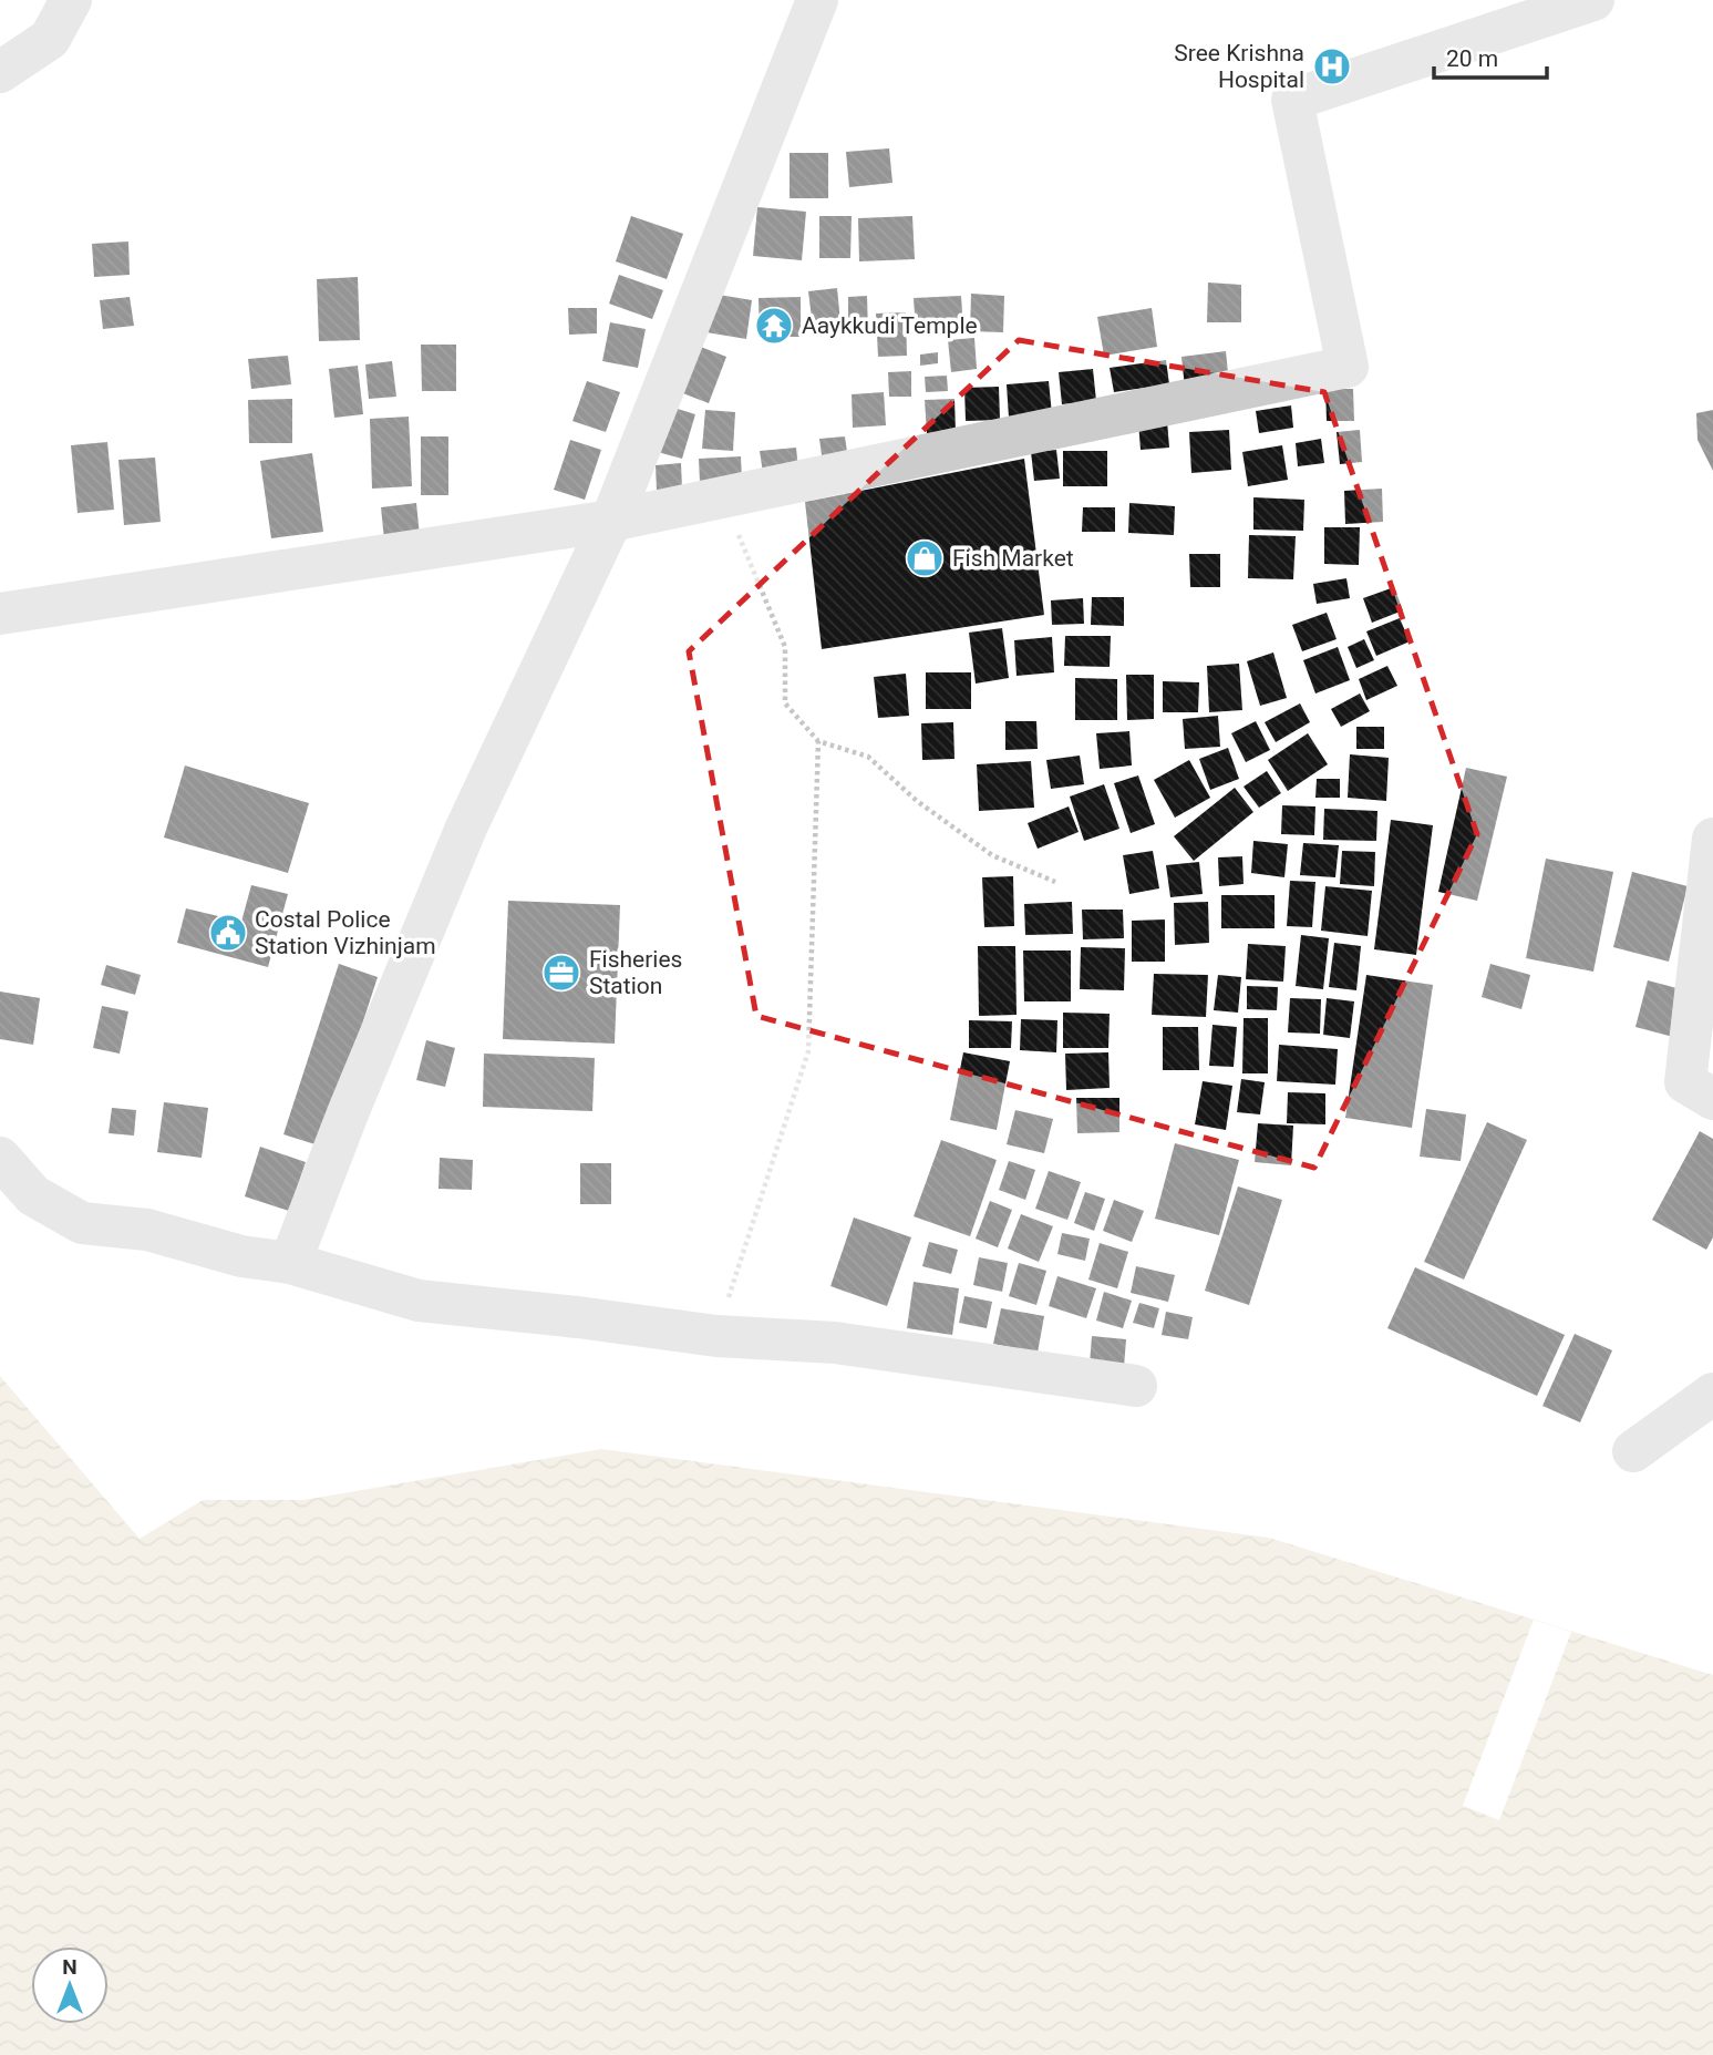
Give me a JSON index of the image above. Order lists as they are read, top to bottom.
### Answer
{
  "places": {
    "hospital": ["Sree Krishna Hospital"],
    "temple": ["Aaykkudi Temple"],
    "shop": ["Fish Market"],
    "public building": ["Costal Police Station Vizhinjam"],
    "office": ["Fisheries Station"]
  },
  "scale_bar": "20 m",
  "north": "top"
}
